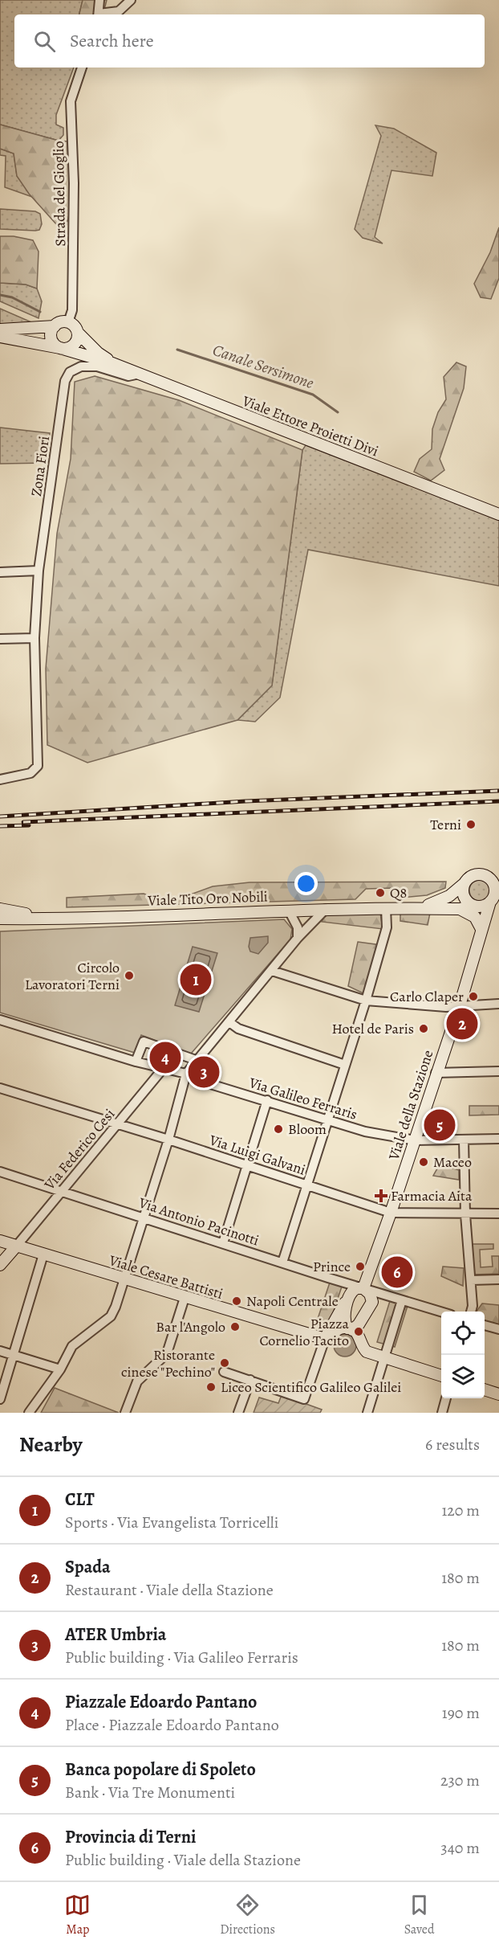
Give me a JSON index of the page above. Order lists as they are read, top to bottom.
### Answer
{
  "streets": {
    "street": [
      "Strada del Gioglio",
      "Viale Ettore Proietti Divi",
      "Zona Fiori",
      "Viale Tito Oro Nobili",
      "Via Galileo Ferraris",
      "Viale della Stazione",
      "Via Federico Cesi",
      "Via Luigi Galvani",
      "Via Antonio Pacinotti",
      "Viale Cesare Battisti"
    ]
  },
  "crossings": [
    ["Strada del Gioglio", "Viale Ettore Proietti Divi"],
    ["Viale Ettore Proietti Divi", "Zona Fiori"],
    ["Viale Tito Oro Nobili", "Viale della Stazione"],
    ["Via Galileo Ferraris", "Viale della Stazione"],
    ["Via Galileo Ferraris", "Via Federico Cesi"],
    ["Viale della Stazione", "Via Luigi Galvani"],
    ["Viale della Stazione", "Via Antonio Pacinotti"],
    ["Via Federico Cesi", "Via Luigi Galvani"],
    ["Via Federico Cesi", "Via Antonio Pacinotti"],
    ["Via Federico Cesi", "Viale Cesare Battisti"]
  ],
  "water": ["Canale Sersimone"],
  "places": {
    "other": [
      "Terni",
      "Q8",
      "Circolo Lavoratori Terni",
      "Carlo Claper",
      "Hotel de Paris",
      "Bloom",
      "Maceo",
      "Prince",
      "Napoli Centrale",
      "Bar l'Angolo",
      "Piazza Cornelio Tacito",
      "Ristorante cinese \"Pechino\"",
      "Liceo Scientifico Galileo Galilei"
    ],
    "health": ["Farmacia Aita"]
  },
  "page": {
    "search": "Search here",
    "pins": [
      "1",
      "2",
      "4",
      "3",
      "5",
      "6"
    ],
    "heading": ["Nearby", "6 results"],
    "list": [
      {
        "mark": "1",
        "name": "CLT",
        "note": "Sports · Via Evangelista Torricelli",
        "value": "120 m"
      },
      {
        "mark": "2",
        "name": "Spada",
        "note": "Restaurant · Viale della Stazione",
        "value": "180 m"
      },
      {
        "mark": "3",
        "name": "ATER Umbria",
        "note": "Public building · Via Galileo Ferraris",
        "value": "180 m"
      },
      {
        "mark": "4",
        "name": "Piazzale Edoardo Pantano",
        "note": "Place · Piazzale Edoardo Pantano",
        "value": "190 m"
      },
      {
        "mark": "5",
        "name": "Banca popolare di Spoleto",
        "note": "Bank · Via Tre Monumenti",
        "value": "230 m"
      },
      {
        "mark": "6",
        "name": "Provincia di Terni",
        "note": "Public building · Viale della Stazione",
        "value": "340 m"
      }
    ],
    "nav": ["Map", "Directions", "Saved"]
  }
}
